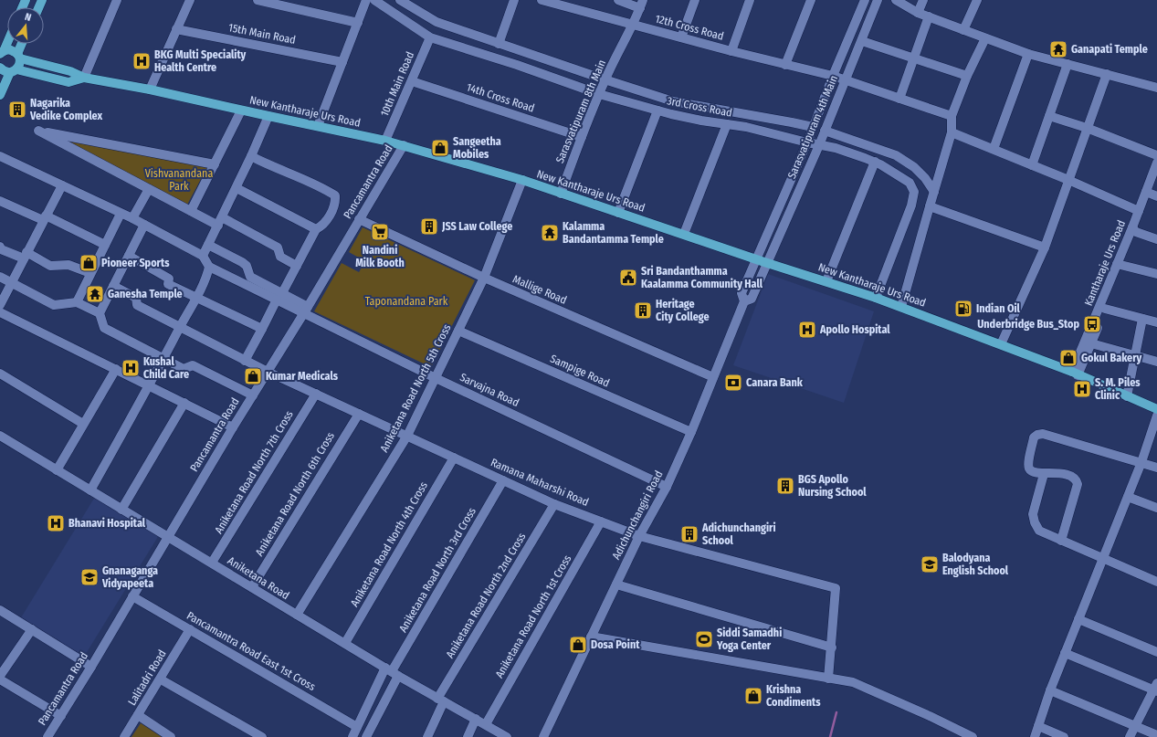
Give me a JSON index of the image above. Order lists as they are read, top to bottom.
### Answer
{
  "streets": {
    "main road": ["New Kantharaje Urs Road"],
    "street": [
      "12th Cross Road",
      "15th Main Road",
      "10th Main Road",
      "14th Cross Road",
      "3rd Cross Road",
      "Sarasvatipuram 8th Main",
      "Sarasvatipuram 4th Main",
      "Pancamantra Road",
      "Kantharaje Urs Road",
      "Mallige Road",
      "Sampige Road",
      "Aniketana Road North 5th Cross",
      "Sarvajna Road",
      "Aniketana Road North 7th Cross",
      "Ramana Maharshi Road",
      "Aniketana Road North 6th Cross",
      "Adichunchangiri Road",
      "Aniketana Road North 4th Cross",
      "Aniketana Road North 3rd Cross",
      "Aniketana Road",
      "Aniketana Road North 2nd Cross",
      "Aniketana Road North 1st Cross",
      "Pancamantra Road East 1st Cross",
      "Lalitadri Road"
    ]
  },
  "crossings": [
    ["12th Cross Road", "Sarasvatipuram 8th Main"],
    ["12th Cross Road", "Sarasvatipuram 4th Main"],
    ["10th Main Road", "14th Cross Road"],
    ["10th Main Road", "3rd Cross Road"],
    ["10th Main Road", "New Kantharaje Urs Road"],
    ["14th Cross Road", "Sarasvatipuram 8th Main"],
    ["3rd Cross Road", "New Kantharaje Urs Road"],
    ["3rd Cross Road", "Sarasvatipuram 8th Main"],
    ["3rd Cross Road", "Sarasvatipuram 4th Main"],
    ["New Kantharaje Urs Road", "Sarasvatipuram 8th Main"],
    ["New Kantharaje Urs Road", "Sarasvatipuram 4th Main"],
    ["New Kantharaje Urs Road", "Pancamantra Road"],
    ["New Kantharaje Urs Road", "Kantharaje Urs Road"],
    ["New Kantharaje Urs Road", "Aniketana Road North 5th Cross"],
    ["New Kantharaje Urs Road", "Adichunchangiri Road"],
    ["Sarasvatipuram 4th Main", "Adichunchangiri Road"],
    ["Pancamantra Road", "Mallige Road"],
    ["Pancamantra Road", "Sarvajna Road"],
    ["Pancamantra Road", "Ramana Maharshi Road"],
    ["Pancamantra Road", "Aniketana Road"],
    ["Pancamantra Road", "Pancamantra Road East 1st Cross"],
    ["Mallige Road", "Aniketana Road North 5th Cross"],
    ["Mallige Road", "Adichunchangiri Road"],
    ["Sampige Road", "Aniketana Road North 5th Cross"],
    ["Sampige Road", "Adichunchangiri Road"],
    ["Aniketana Road North 5th Cross", "Sarvajna Road"],
    ["Aniketana Road North 5th Cross", "Ramana Maharshi Road"],
    ["Aniketana Road North 5th Cross", "Aniketana Road"],
    ["Sarvajna Road", "Adichunchangiri Road"],
    ["Aniketana Road North 7th Cross", "Ramana Maharshi Road"],
    ["Aniketana Road North 7th Cross", "Aniketana Road"],
    ["Ramana Maharshi Road", "Aniketana Road North 6th Cross"],
    ["Ramana Maharshi Road", "Adichunchangiri Road"],
    ["Ramana Maharshi Road", "Aniketana Road North 4th Cross"],
    ["Ramana Maharshi Road", "Aniketana Road North 3rd Cross"],
    ["Ramana Maharshi Road", "Aniketana Road North 2nd Cross"],
    ["Ramana Maharshi Road", "Aniketana Road North 1st Cross"],
    ["Aniketana Road North 6th Cross", "Aniketana Road"],
    ["Aniketana Road North 4th Cross", "Aniketana Road"],
    ["Aniketana Road North 3rd Cross", "Aniketana Road"],
    ["Aniketana Road", "Aniketana Road North 2nd Cross"],
    ["Aniketana Road", "Aniketana Road North 1st Cross"],
    ["Pancamantra Road East 1st Cross", "Lalitadri Road"]
  ],
  "parks": ["Vishvanandana Park", "Taponandana Park"],
  "places": {
    "temple": ["Ganapati Temple", "Kalamma Bandantamma Temple", "Ganesha Temple"],
    "hospital": [
      "BKG Multi Speciality Health Centre",
      "Apollo Hospital",
      "Kushal Child Care",
      "S. M. Piles Clinic",
      "Bhanavi Hospital"
    ],
    "building": [
      "Nagarika Vedike Complex",
      "JSS Law College",
      "Heritage City College",
      "BGS Apollo Nursing School",
      "Adichunchangiri School"
    ],
    "shop": [
      "Sangeetha Mobiles",
      "Pioneer Sports",
      "Gokul Bakery",
      "Kumar Medicals",
      "Dosa Point",
      "Krishna Condiments"
    ],
    "supermarket": ["Nandini Milk Booth"],
    "public building": ["Sri Bandanthamma Kaalamma Community Hall"],
    "fuel station": ["Indian Oil"],
    "bus stop": ["Underbridge Bus_Stop"],
    "bank": ["Canara Bank"],
    "school or university": ["Balodyana English School", "Gnanaganga Vidyapeeta"],
    "sports": ["Siddi Samadhi Yoga Center"]
  },
  "north": "top"
}
